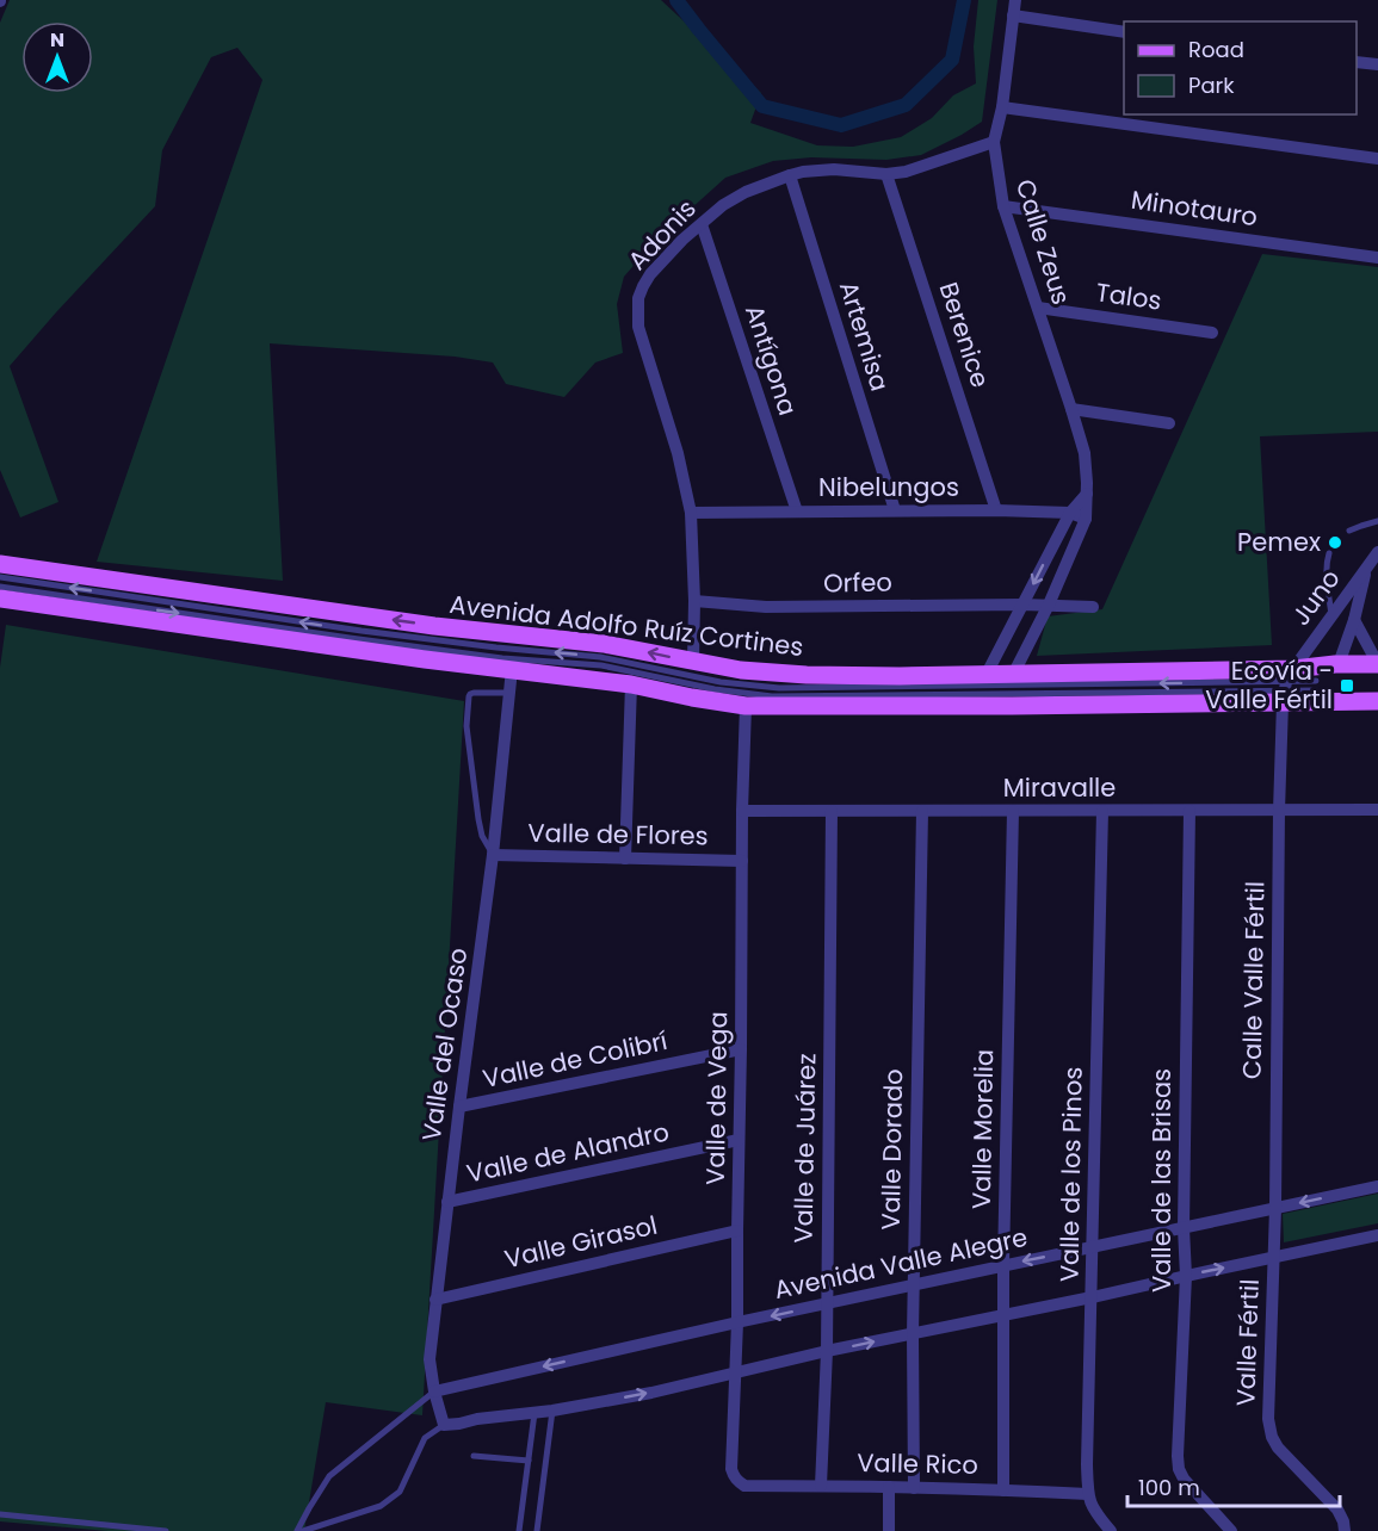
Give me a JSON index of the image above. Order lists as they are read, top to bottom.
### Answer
{
  "streets": {
    "main road": ["Avenida Adolfo Ruíz Cortines"],
    "street": [
      "Minotauro",
      "Adonis",
      "Calle Zeus",
      "Talos",
      "Berenice",
      "Artemisa",
      "Antígona",
      "Nibelungos",
      "Orfeo",
      "Juno",
      "Miravalle",
      "Valle de Flores",
      "Calle Valle Fértil",
      "Valle del Ocaso",
      "Valle de Colibrí",
      "Valle de Vega",
      "Valle Morelia",
      "Valle de Juárez",
      "Valle Dorado",
      "Valle de Alandro",
      "Valle de los Pinos",
      "Valle de las Brisas",
      "Valle Girasol",
      "Avenida Valle Alegre",
      "Valle Fértil",
      "Valle Rico"
    ]
  },
  "crossings": [
    ["Minotauro", "Calle Zeus"],
    ["Adonis", "Calle Zeus"],
    ["Adonis", "Berenice"],
    ["Adonis", "Artemisa"],
    ["Adonis", "Antígona"],
    ["Adonis", "Nibelungos"],
    ["Adonis", "Orfeo"],
    ["Adonis", "Avenida Adolfo Ruíz Cortines"],
    ["Calle Zeus", "Talos"],
    ["Calle Zeus", "Nibelungos"],
    ["Calle Zeus", "Orfeo"],
    ["Calle Zeus", "Avenida Adolfo Ruíz Cortines"],
    ["Berenice", "Nibelungos"],
    ["Artemisa", "Nibelungos"],
    ["Antígona", "Nibelungos"],
    ["Juno", "Avenida Adolfo Ruíz Cortines"],
    ["Juno", "Calle Valle Fértil"],
    ["Avenida Adolfo Ruíz Cortines", "Calle Valle Fértil"],
    ["Avenida Adolfo Ruíz Cortines", "Valle del Ocaso"],
    ["Avenida Adolfo Ruíz Cortines", "Valle de Vega"],
    ["Miravalle", "Calle Valle Fértil"],
    ["Miravalle", "Valle de Vega"],
    ["Miravalle", "Valle Morelia"],
    ["Miravalle", "Valle de Juárez"],
    ["Miravalle", "Valle Dorado"],
    ["Miravalle", "Valle de los Pinos"],
    ["Miravalle", "Valle de las Brisas"],
    ["Valle de Flores", "Valle del Ocaso"],
    ["Valle de Flores", "Valle de Vega"],
    ["Calle Valle Fértil", "Avenida Valle Alegre"],
    ["Calle Valle Fértil", "Valle Fértil"],
    ["Valle del Ocaso", "Valle de Colibrí"],
    ["Valle del Ocaso", "Valle de Alandro"],
    ["Valle del Ocaso", "Valle Girasol"],
    ["Valle del Ocaso", "Avenida Valle Alegre"],
    ["Valle de Colibrí", "Valle de Vega"],
    ["Valle de Vega", "Valle de Alandro"],
    ["Valle de Vega", "Valle Girasol"],
    ["Valle de Vega", "Avenida Valle Alegre"],
    ["Valle de Vega", "Valle Rico"],
    ["Valle Morelia", "Avenida Valle Alegre"],
    ["Valle Morelia", "Valle Rico"],
    ["Valle de Juárez", "Avenida Valle Alegre"],
    ["Valle de Juárez", "Valle Rico"],
    ["Valle Dorado", "Avenida Valle Alegre"],
    ["Valle Dorado", "Valle Rico"],
    ["Valle de los Pinos", "Avenida Valle Alegre"],
    ["Valle de los Pinos", "Valle Rico"],
    ["Valle de las Brisas", "Avenida Valle Alegre"]
  ],
  "places": {
    "other": ["Pemex"],
    "transit": ["Ecovía - Valle Fértil"]
  },
  "legend": ["Road", "Park"],
  "scale_bar": "100 m",
  "north": "top"
}
